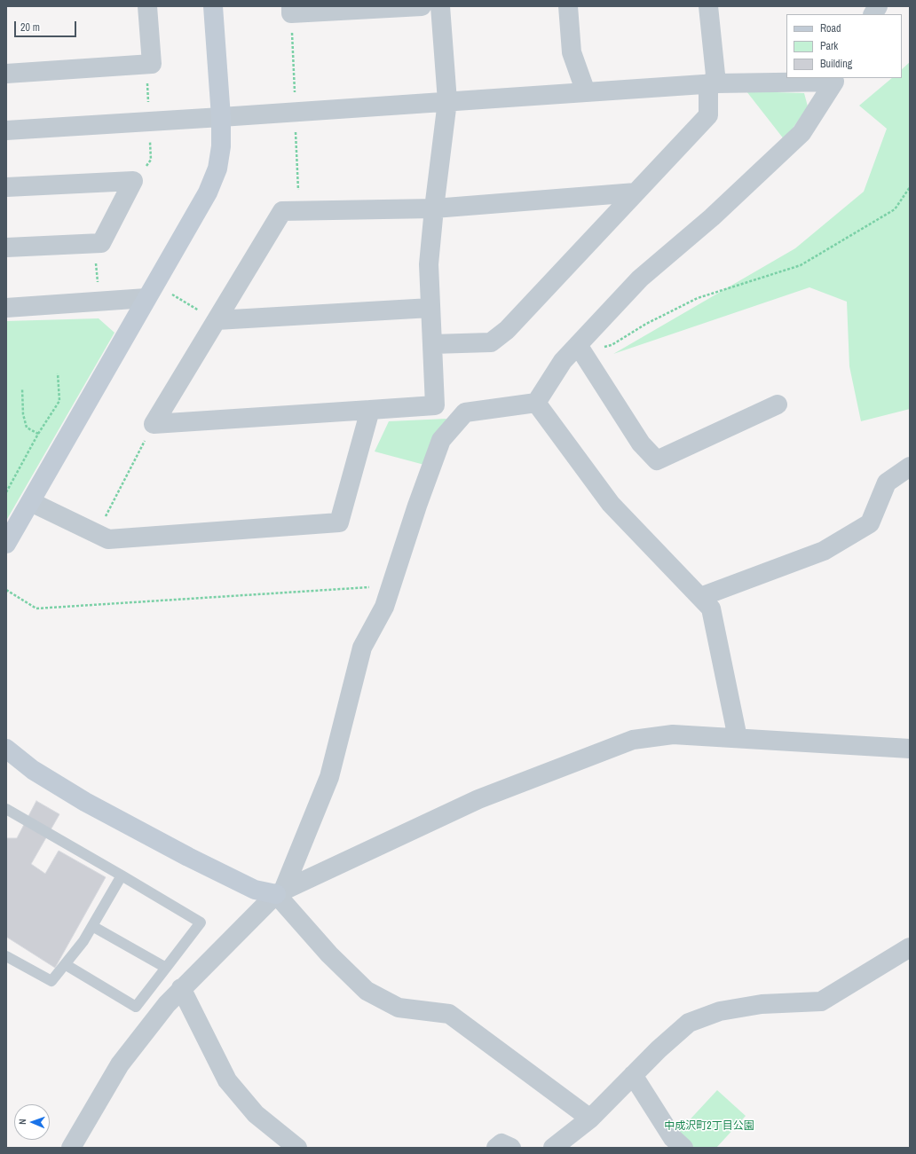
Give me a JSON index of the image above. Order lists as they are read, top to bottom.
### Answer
{
  "parks": ["中成沢町2丁目公園"],
  "legend": ["Road", "Park", "Building"],
  "scale_bar": "20 m",
  "north": "left"
}
